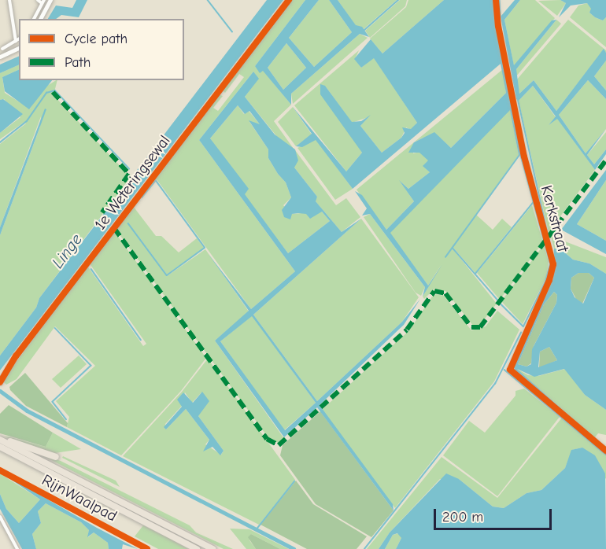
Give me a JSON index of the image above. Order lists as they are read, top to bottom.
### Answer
{
  "streets": {
    "street": ["1e Weteringsewal", "Kerkstraat"],
    "cycle path": ["RijnWaalpad"]
  },
  "water": ["Linge"],
  "legend": ["Cycle path", "Path"],
  "scale_bar": "200 m"
}
